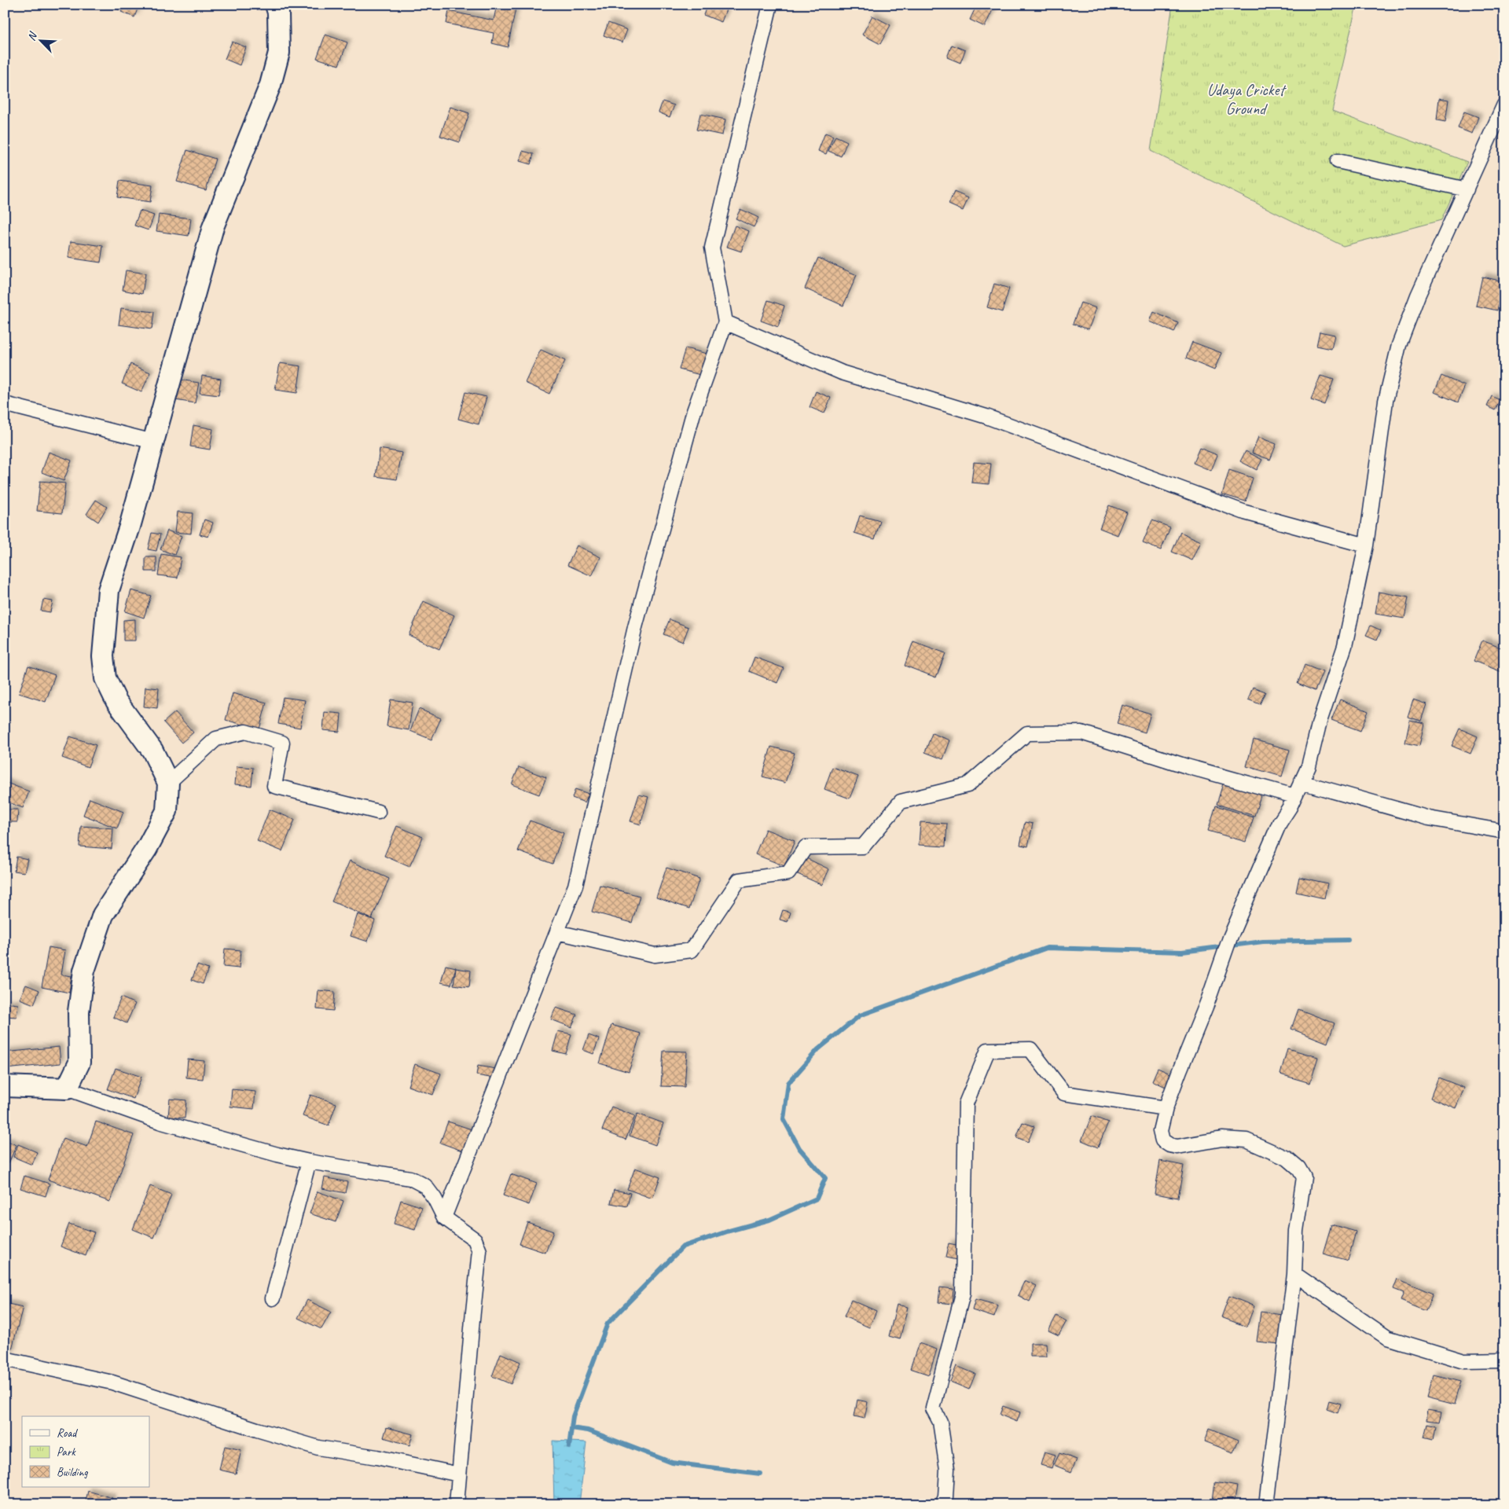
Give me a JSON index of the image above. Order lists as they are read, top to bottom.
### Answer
{
  "parks": ["Udaya Cricket Ground"],
  "legend": ["Road", "Park", "Building"],
  "north": "top left"
}
